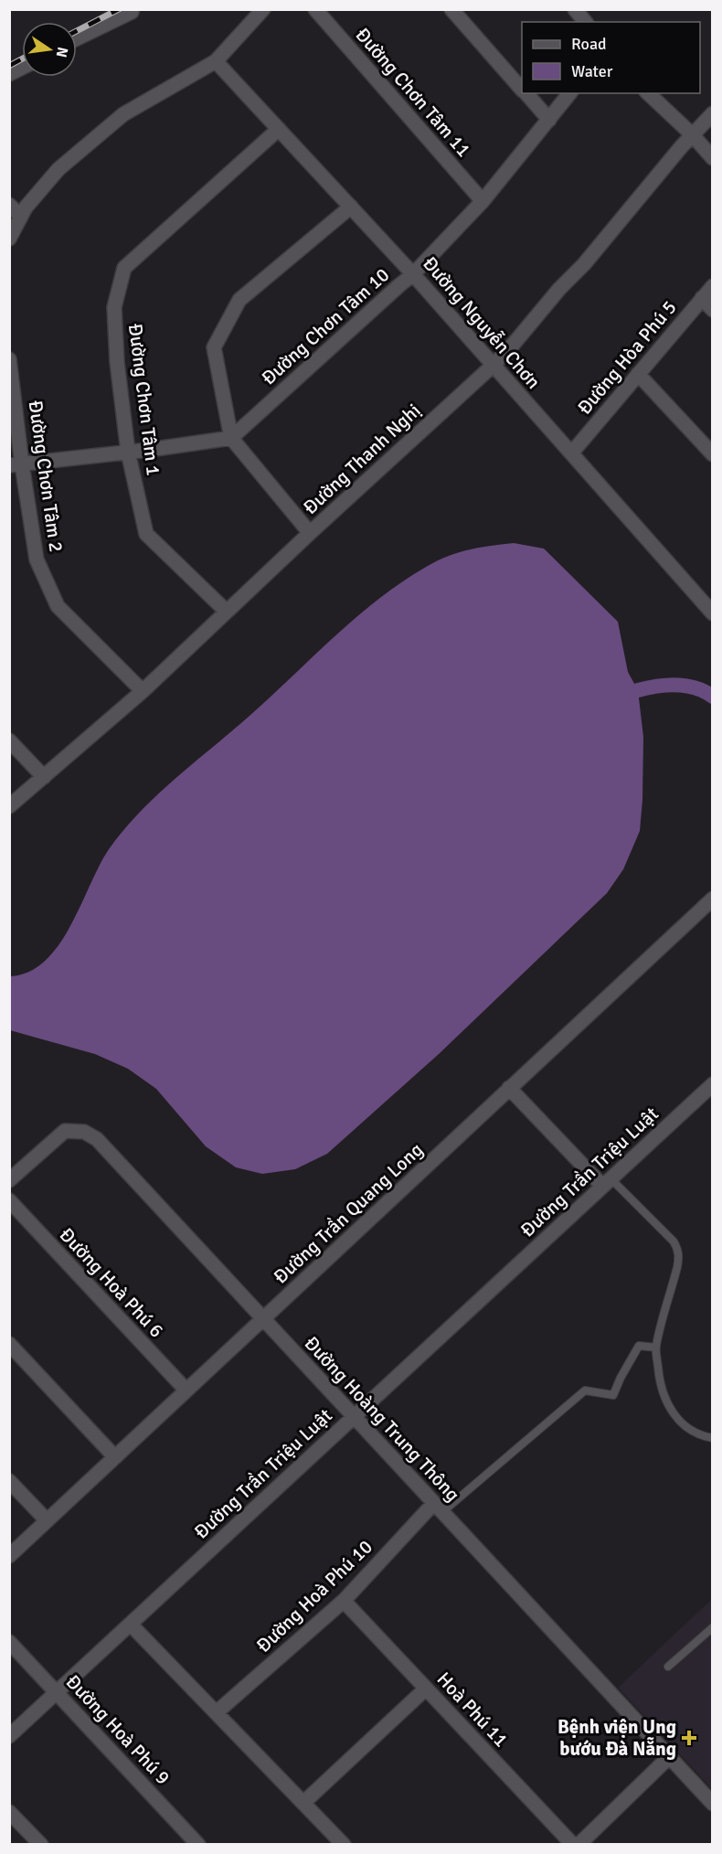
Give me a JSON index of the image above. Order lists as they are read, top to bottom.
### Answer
{
  "streets": {
    "street": [
      "Đường Chơn Tâm 11",
      "Đường Nguyễn Chơn",
      "Đường Chơn Tâm 10",
      "Đường Hòa Phú 5",
      "Đường Chơn Tâm 1",
      "Đường Thanh Nghị",
      "Đường Chơn Tâm 2",
      "Đường Trần Triệu Luật",
      "Đường Trần Quang Long",
      "Đường Hoà Phú 6",
      "Đường Hoàng Trung Thông",
      "Đường Hoà Phú 10",
      "Hoà Phú 11",
      "Đường Hoà Phú 9"
    ]
  },
  "crossings": [
    ["Đường Chơn Tâm 11", "Đường Chơn Tâm 10"],
    ["Đường Nguyễn Chơn", "Đường Chơn Tâm 10"],
    ["Đường Nguyễn Chơn", "Đường Hòa Phú 5"],
    ["Đường Nguyễn Chơn", "Đường Chơn Tâm 1"],
    ["Đường Nguyễn Chơn", "Đường Thanh Nghị"],
    ["Đường Chơn Tâm 1", "Đường Thanh Nghị"],
    ["Đường Thanh Nghị", "Đường Chơn Tâm 2"],
    ["Đường Trần Triệu Luật", "Đường Hoàng Trung Thông"],
    ["Đường Trần Triệu Luật", "Đường Hoà Phú 9"],
    ["Đường Trần Quang Long", "Đường Hoà Phú 6"],
    ["Đường Trần Quang Long", "Đường Hoàng Trung Thông"],
    ["Đường Hoàng Trung Thông", "Đường Hoà Phú 10"],
    ["Đường Hoà Phú 10", "Hoà Phú 11"]
  ],
  "places": {
    "health": ["Bệnh viện Ung bướu Đà Nẵng"]
  },
  "legend": ["Road", "Water"],
  "north": "right"
}
